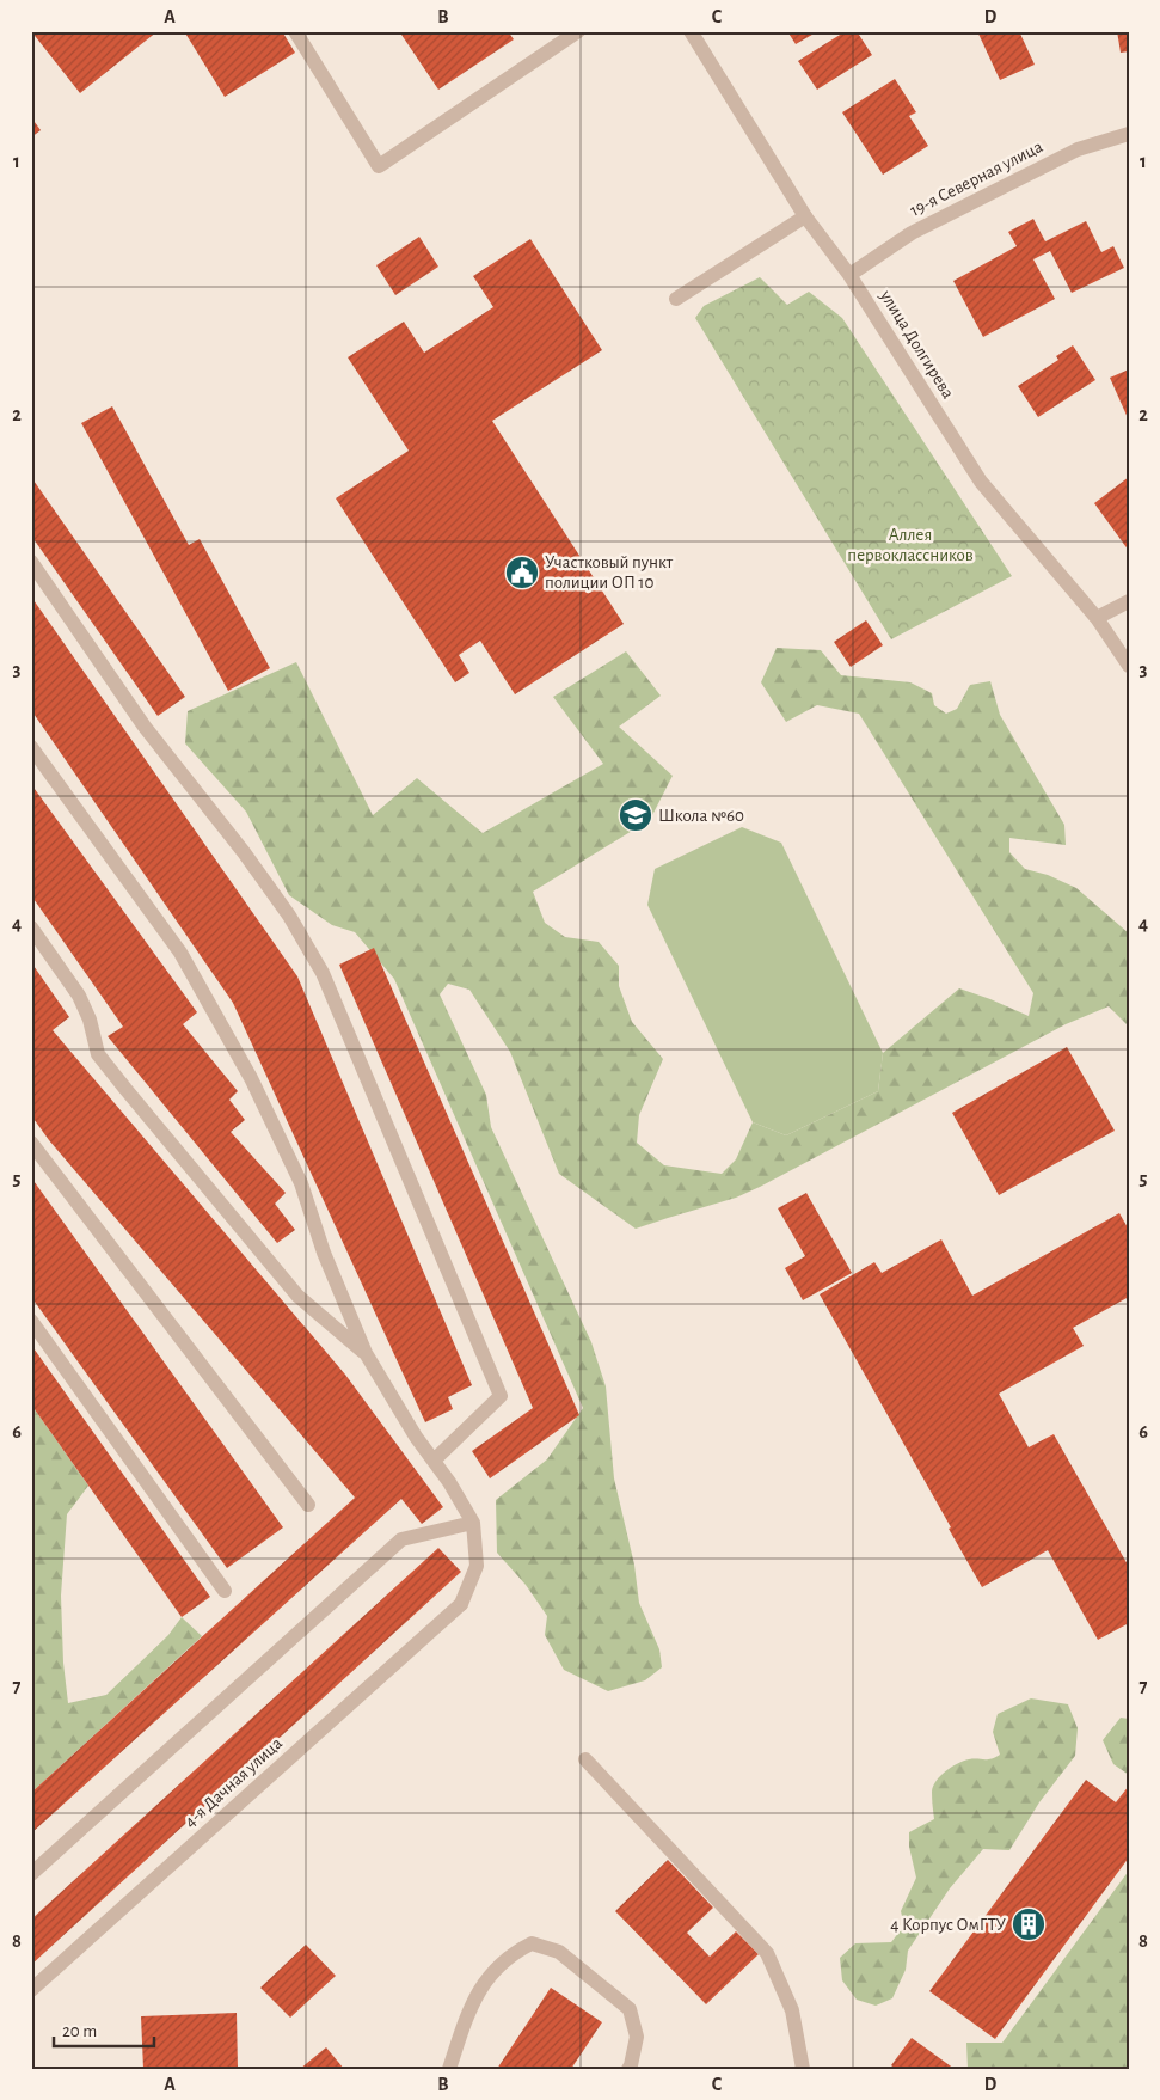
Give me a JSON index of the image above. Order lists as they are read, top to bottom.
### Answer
{
  "streets": {
    "street": ["19-я Северная улица", "улица Долгирева", "4-я Дачная улица"]
  },
  "crossings": [
    ["19-я Северная улица", "улица Долгирева"]
  ],
  "parks": ["Аллея первоклассников"],
  "places": {
    "public building": ["Участковый пункт полиции ОП 10"],
    "school or university": ["Школа №60"],
    "building": ["4 Корпус ОмГТУ"]
  },
  "scale_bar": "20 m",
  "grid": {
    "columns": [
      "A",
      "B",
      "C",
      "D"
    ],
    "rows": [
      "1",
      "2",
      "3",
      "4",
      "5",
      "6",
      "7",
      "8"
    ]
  }
}
